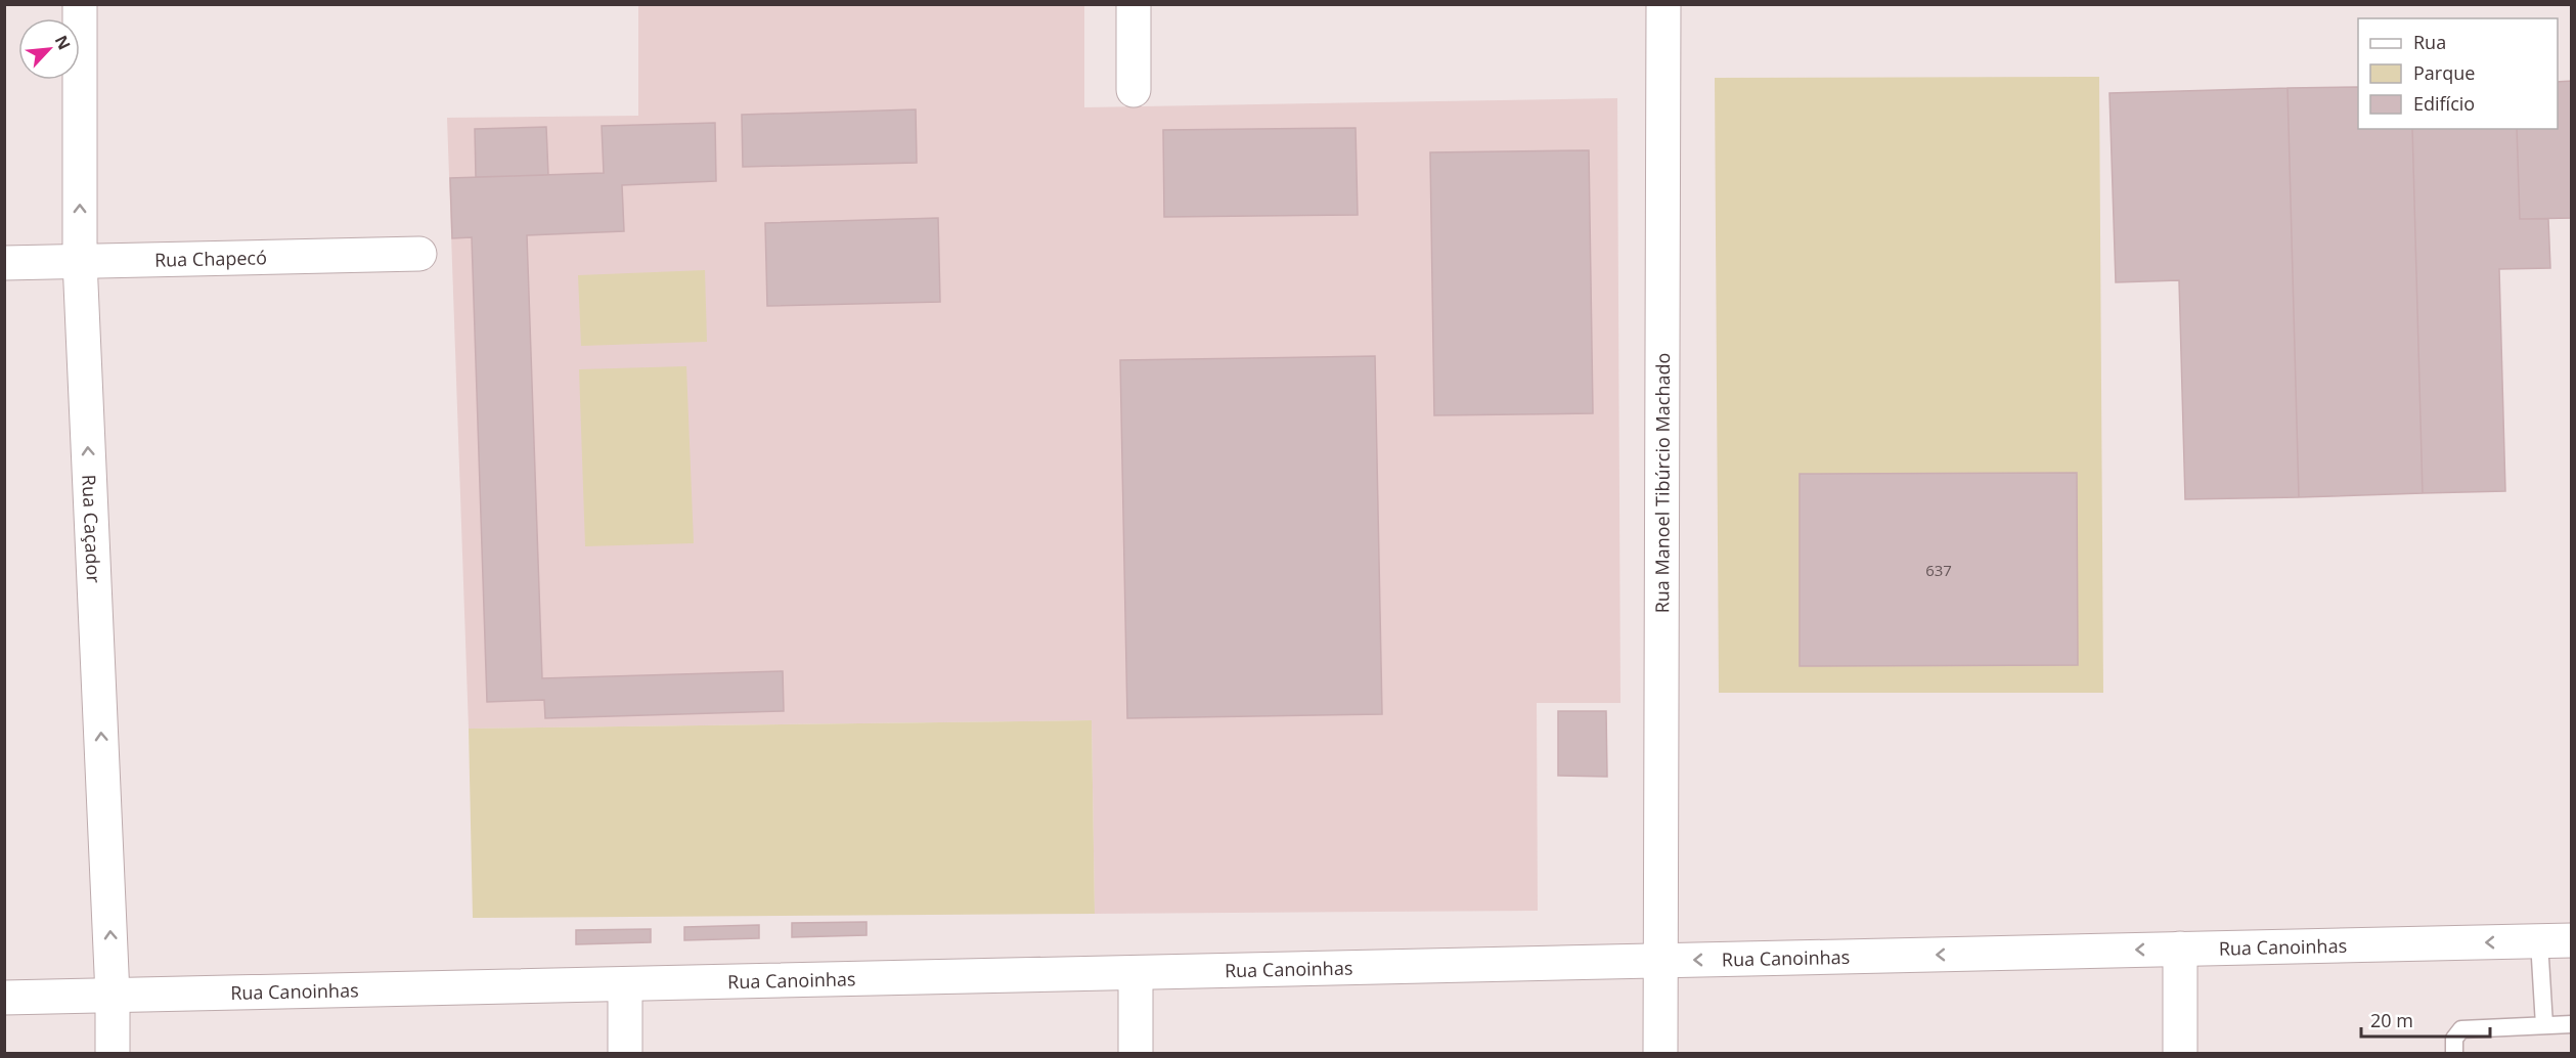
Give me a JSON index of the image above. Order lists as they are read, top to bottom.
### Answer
{
  "streets": {
    "street": [
      "Rua Chapecó",
      "Rua Manoel Tibúrcio Machado",
      "Rua Caçador",
      "Rua Canoinhas"
    ]
  },
  "crossings": [
    ["Rua Chapecó", "Rua Caçador"],
    ["Rua Manoel Tibúrcio Machado", "Rua Canoinhas"],
    ["Rua Caçador", "Rua Canoinhas"]
  ],
  "one_way": ["Rua Caçador", "Rua Canoinhas"],
  "house_numbers": ["637"],
  "legend": ["Rua", "Parque", "Edifício"],
  "scale_bar": "20 m",
  "north": "top right"
}
